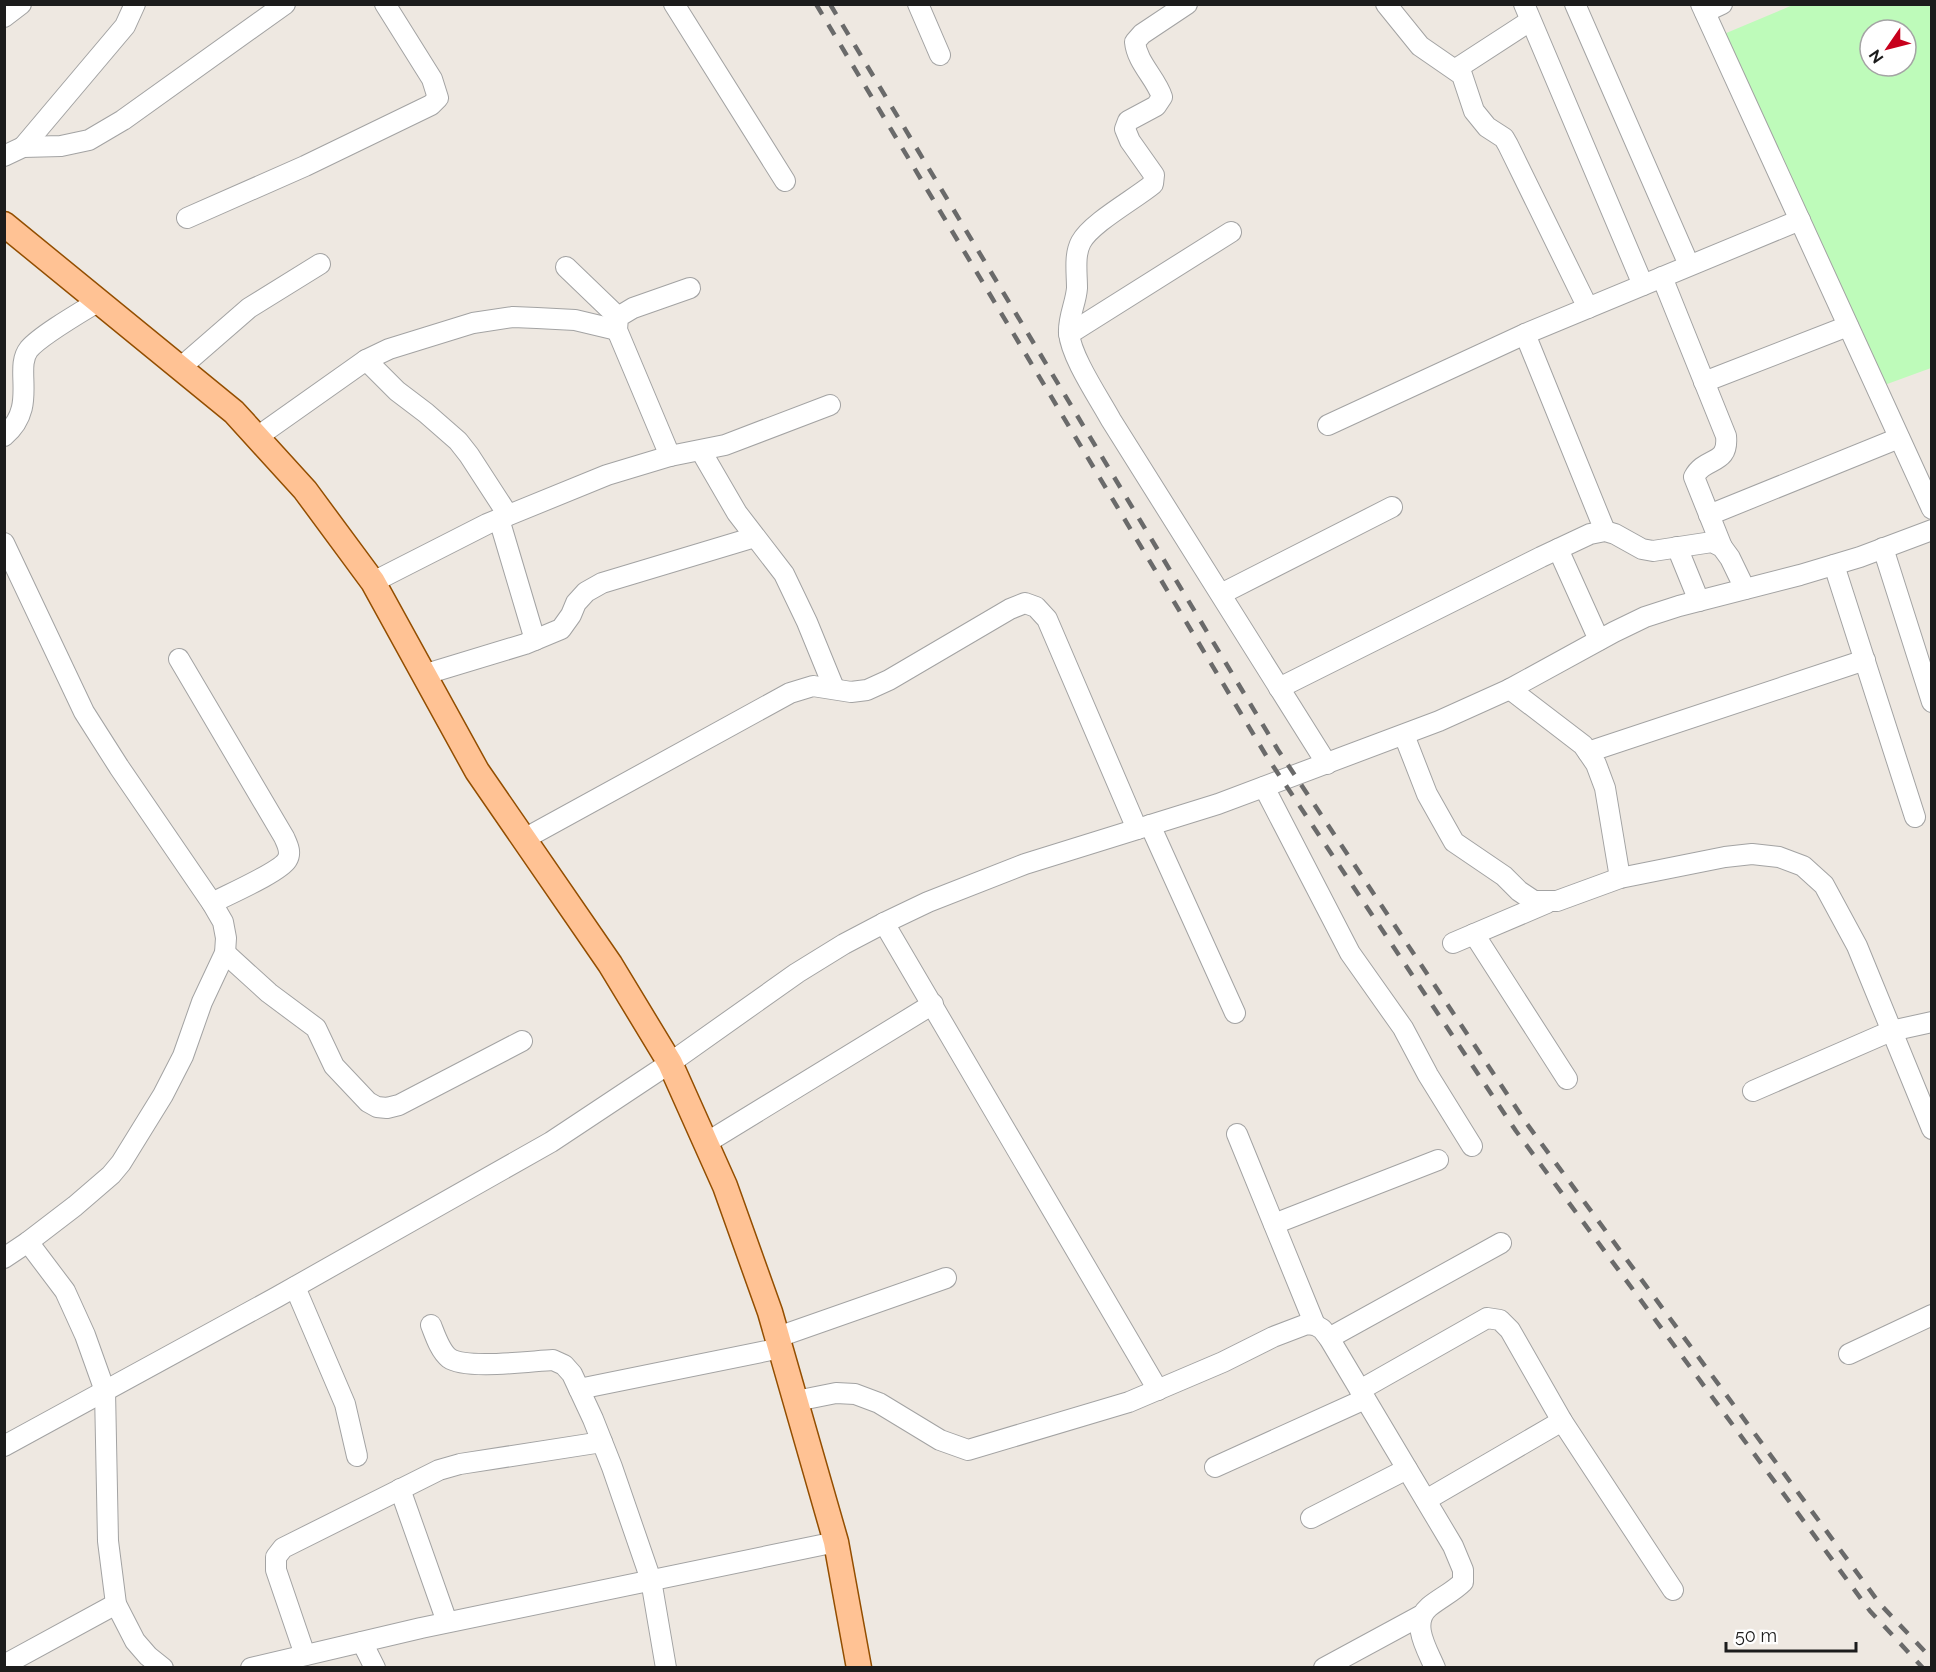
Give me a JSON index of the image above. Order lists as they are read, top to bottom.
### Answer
{
  "scale_bar": "50 m",
  "north": "bottom left"
}
